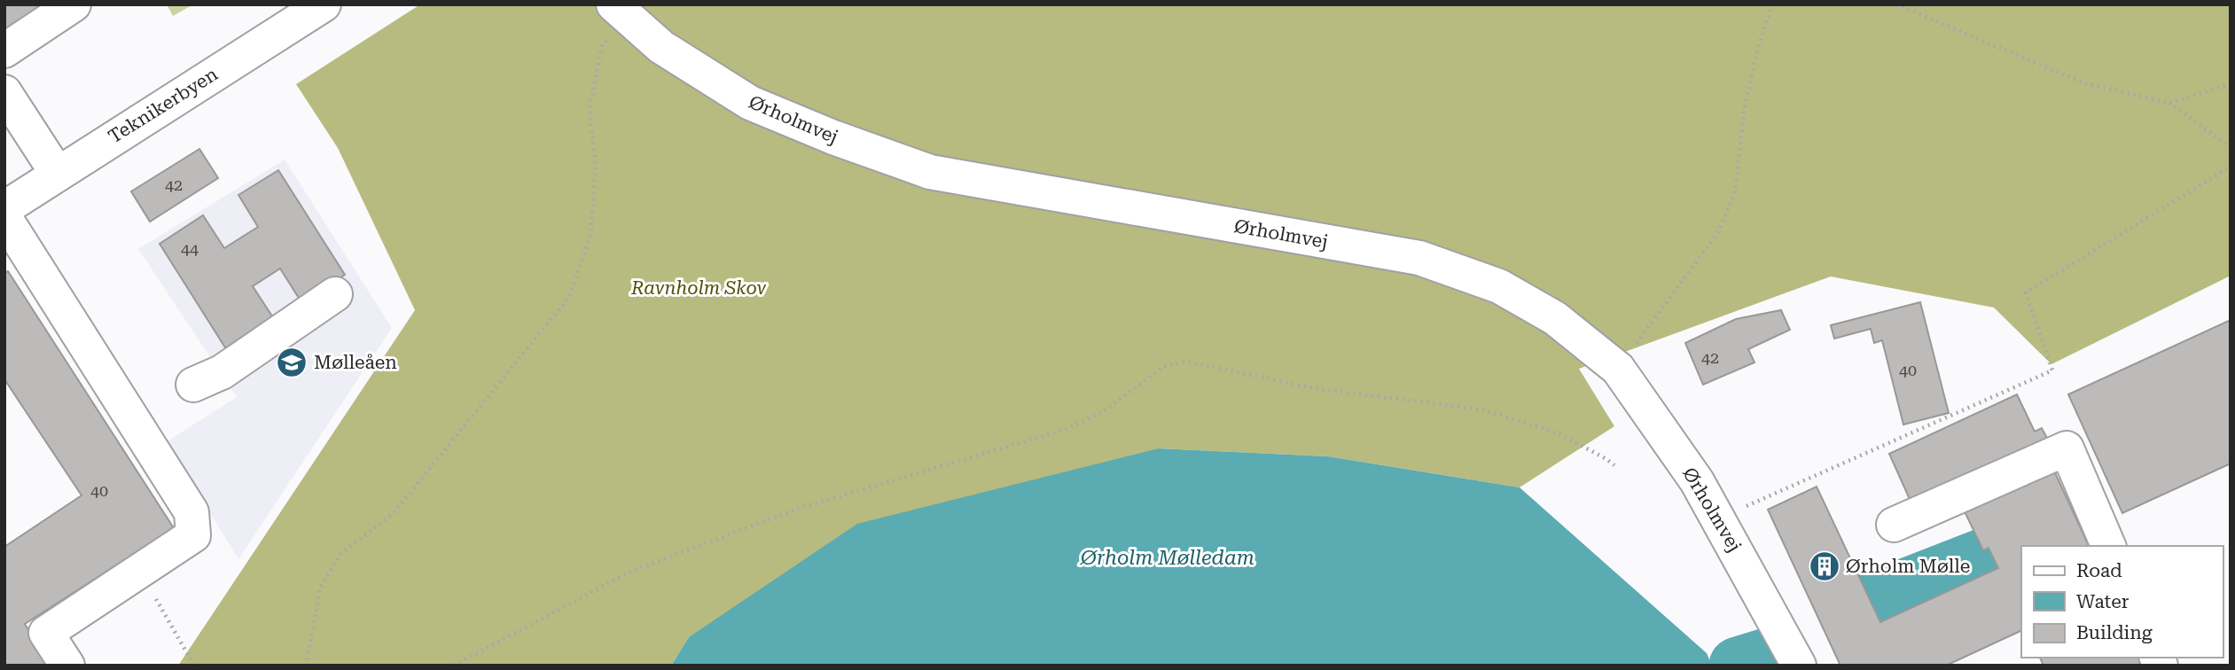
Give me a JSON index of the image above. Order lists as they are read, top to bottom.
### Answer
{
  "streets": {
    "street": ["Teknikerbyen", "Ørholmvej"]
  },
  "water": ["Ørholm Mølledam"],
  "parks": ["Ravnholm Skov"],
  "places": {
    "school or university": ["Mølleåen"],
    "building": ["Ørholm Mølle"]
  },
  "house_numbers": [
    "42",
    "44",
    "42",
    "40",
    "40"
  ],
  "legend": ["Road", "Water", "Building"]
}
